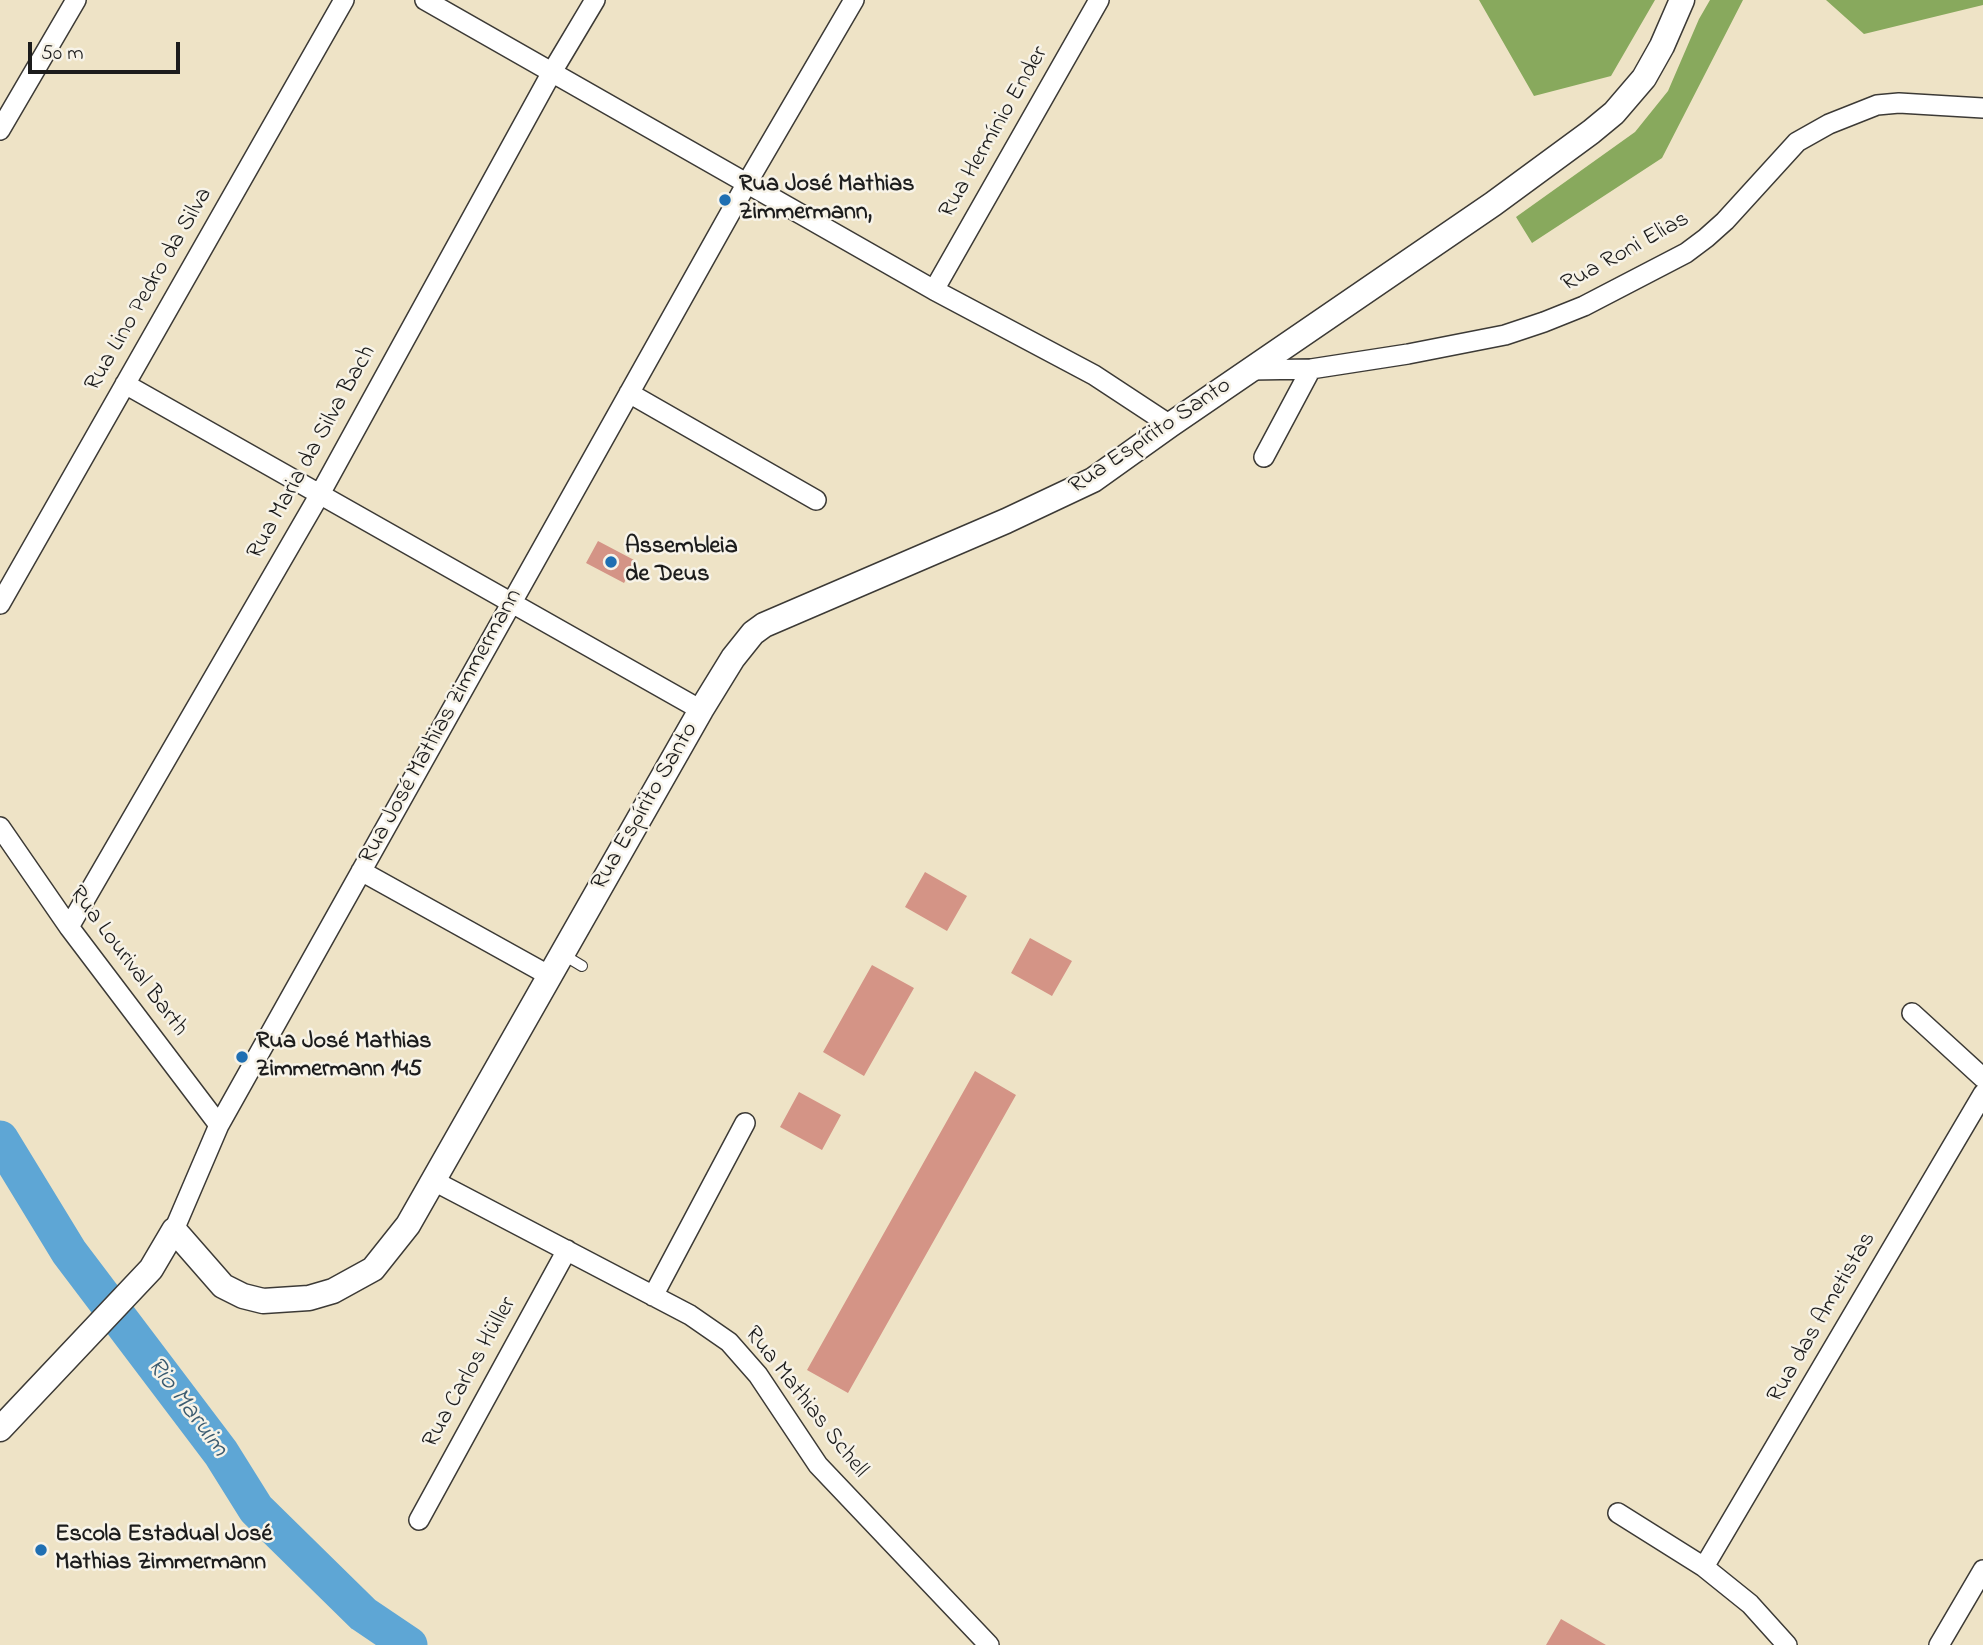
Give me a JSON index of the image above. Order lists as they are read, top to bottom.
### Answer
{
  "streets": {
    "street": [
      "Rua Hermínio Ender",
      "Rua Roni Elias",
      "Rua Lino Pedro da Silva",
      "Rua Espírito Santo",
      "Rua Maria da Silva Bach",
      "Rua José Mathias Zimmermann",
      "Rua Lourival Barth",
      "Rua das Ametistas",
      "Rua Carlos Hüller",
      "Rua Mathias Schell"
    ]
  },
  "crossings": [
    ["Rua Roni Elias", "Rua Espírito Santo"],
    ["Rua Espírito Santo", "Rua José Mathias Zimmermann"],
    ["Rua Espírito Santo", "Rua Mathias Schell"],
    ["Rua Maria da Silva Bach", "Rua Lourival Barth"],
    ["Rua José Mathias Zimmermann", "Rua Lourival Barth"],
    ["Rua Carlos Hüller", "Rua Mathias Schell"]
  ],
  "water": ["Rio Maruim"],
  "places": [
    "Rua José Mathias Zimmermann,",
    "Assembleia de Deus",
    "Rua José Mathias Zimmermann 145",
    "Escola Estadual José Mathias Zimmermann"
  ],
  "scale_bar": "50 m"
}
